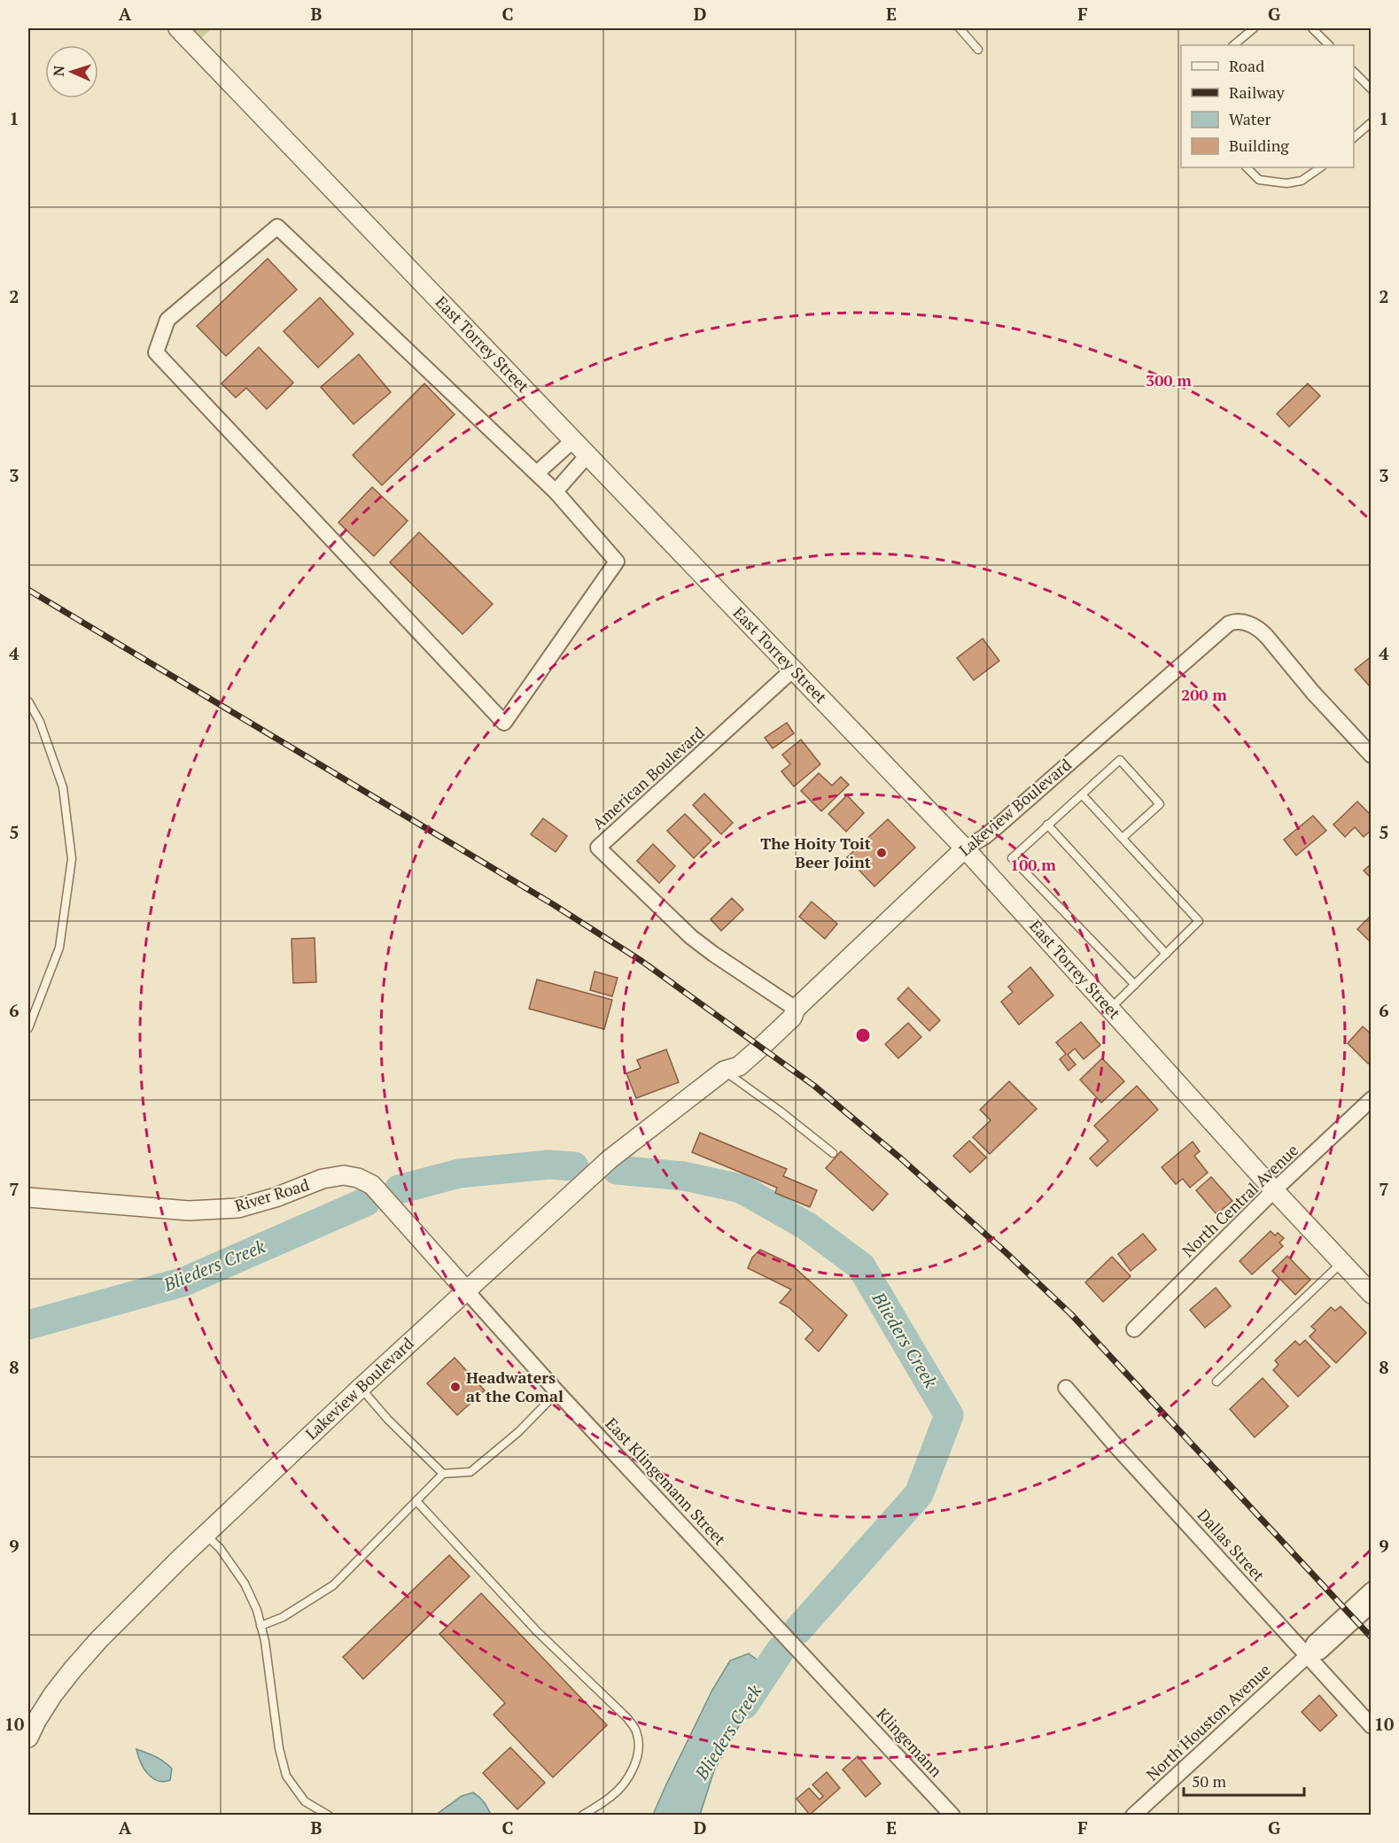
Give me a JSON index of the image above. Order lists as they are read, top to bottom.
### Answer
{
  "streets": {
    "street": [
      "East Torrey Street",
      "American Boulevard",
      "Lakeview Boulevard",
      "River Road",
      "North Central Avenue",
      "East Klingemann Street",
      "Dallas Street",
      "North Houston Avenue",
      "Klingemann"
    ]
  },
  "crossings": [
    ["East Torrey Street", "American Boulevard"],
    ["East Torrey Street", "Lakeview Boulevard"],
    ["East Torrey Street", "North Central Avenue"],
    ["American Boulevard", "Lakeview Boulevard"],
    ["Lakeview Boulevard", "River Road"],
    ["Lakeview Boulevard", "East Klingemann Street"],
    ["River Road", "East Klingemann Street"],
    ["East Klingemann Street", "Klingemann"],
    ["Dallas Street", "North Houston Avenue"]
  ],
  "water": ["Blieders Creek"],
  "places": ["The Hoity Toit Beer Joint", "Headwaters at the Comal"],
  "legend": [
    "Road",
    "Railway",
    "Water",
    "Building"
  ],
  "scale_bar": "50 m",
  "north": "left",
  "grid": {
    "columns": [
      "A",
      "B",
      "C",
      "D",
      "E",
      "F",
      "G"
    ],
    "rows": [
      "1",
      "2",
      "3",
      "4",
      "5",
      "6",
      "7",
      "8",
      "9",
      "10"
    ]
  },
  "rings": ["300 m", "200 m", "100 m"]
}
